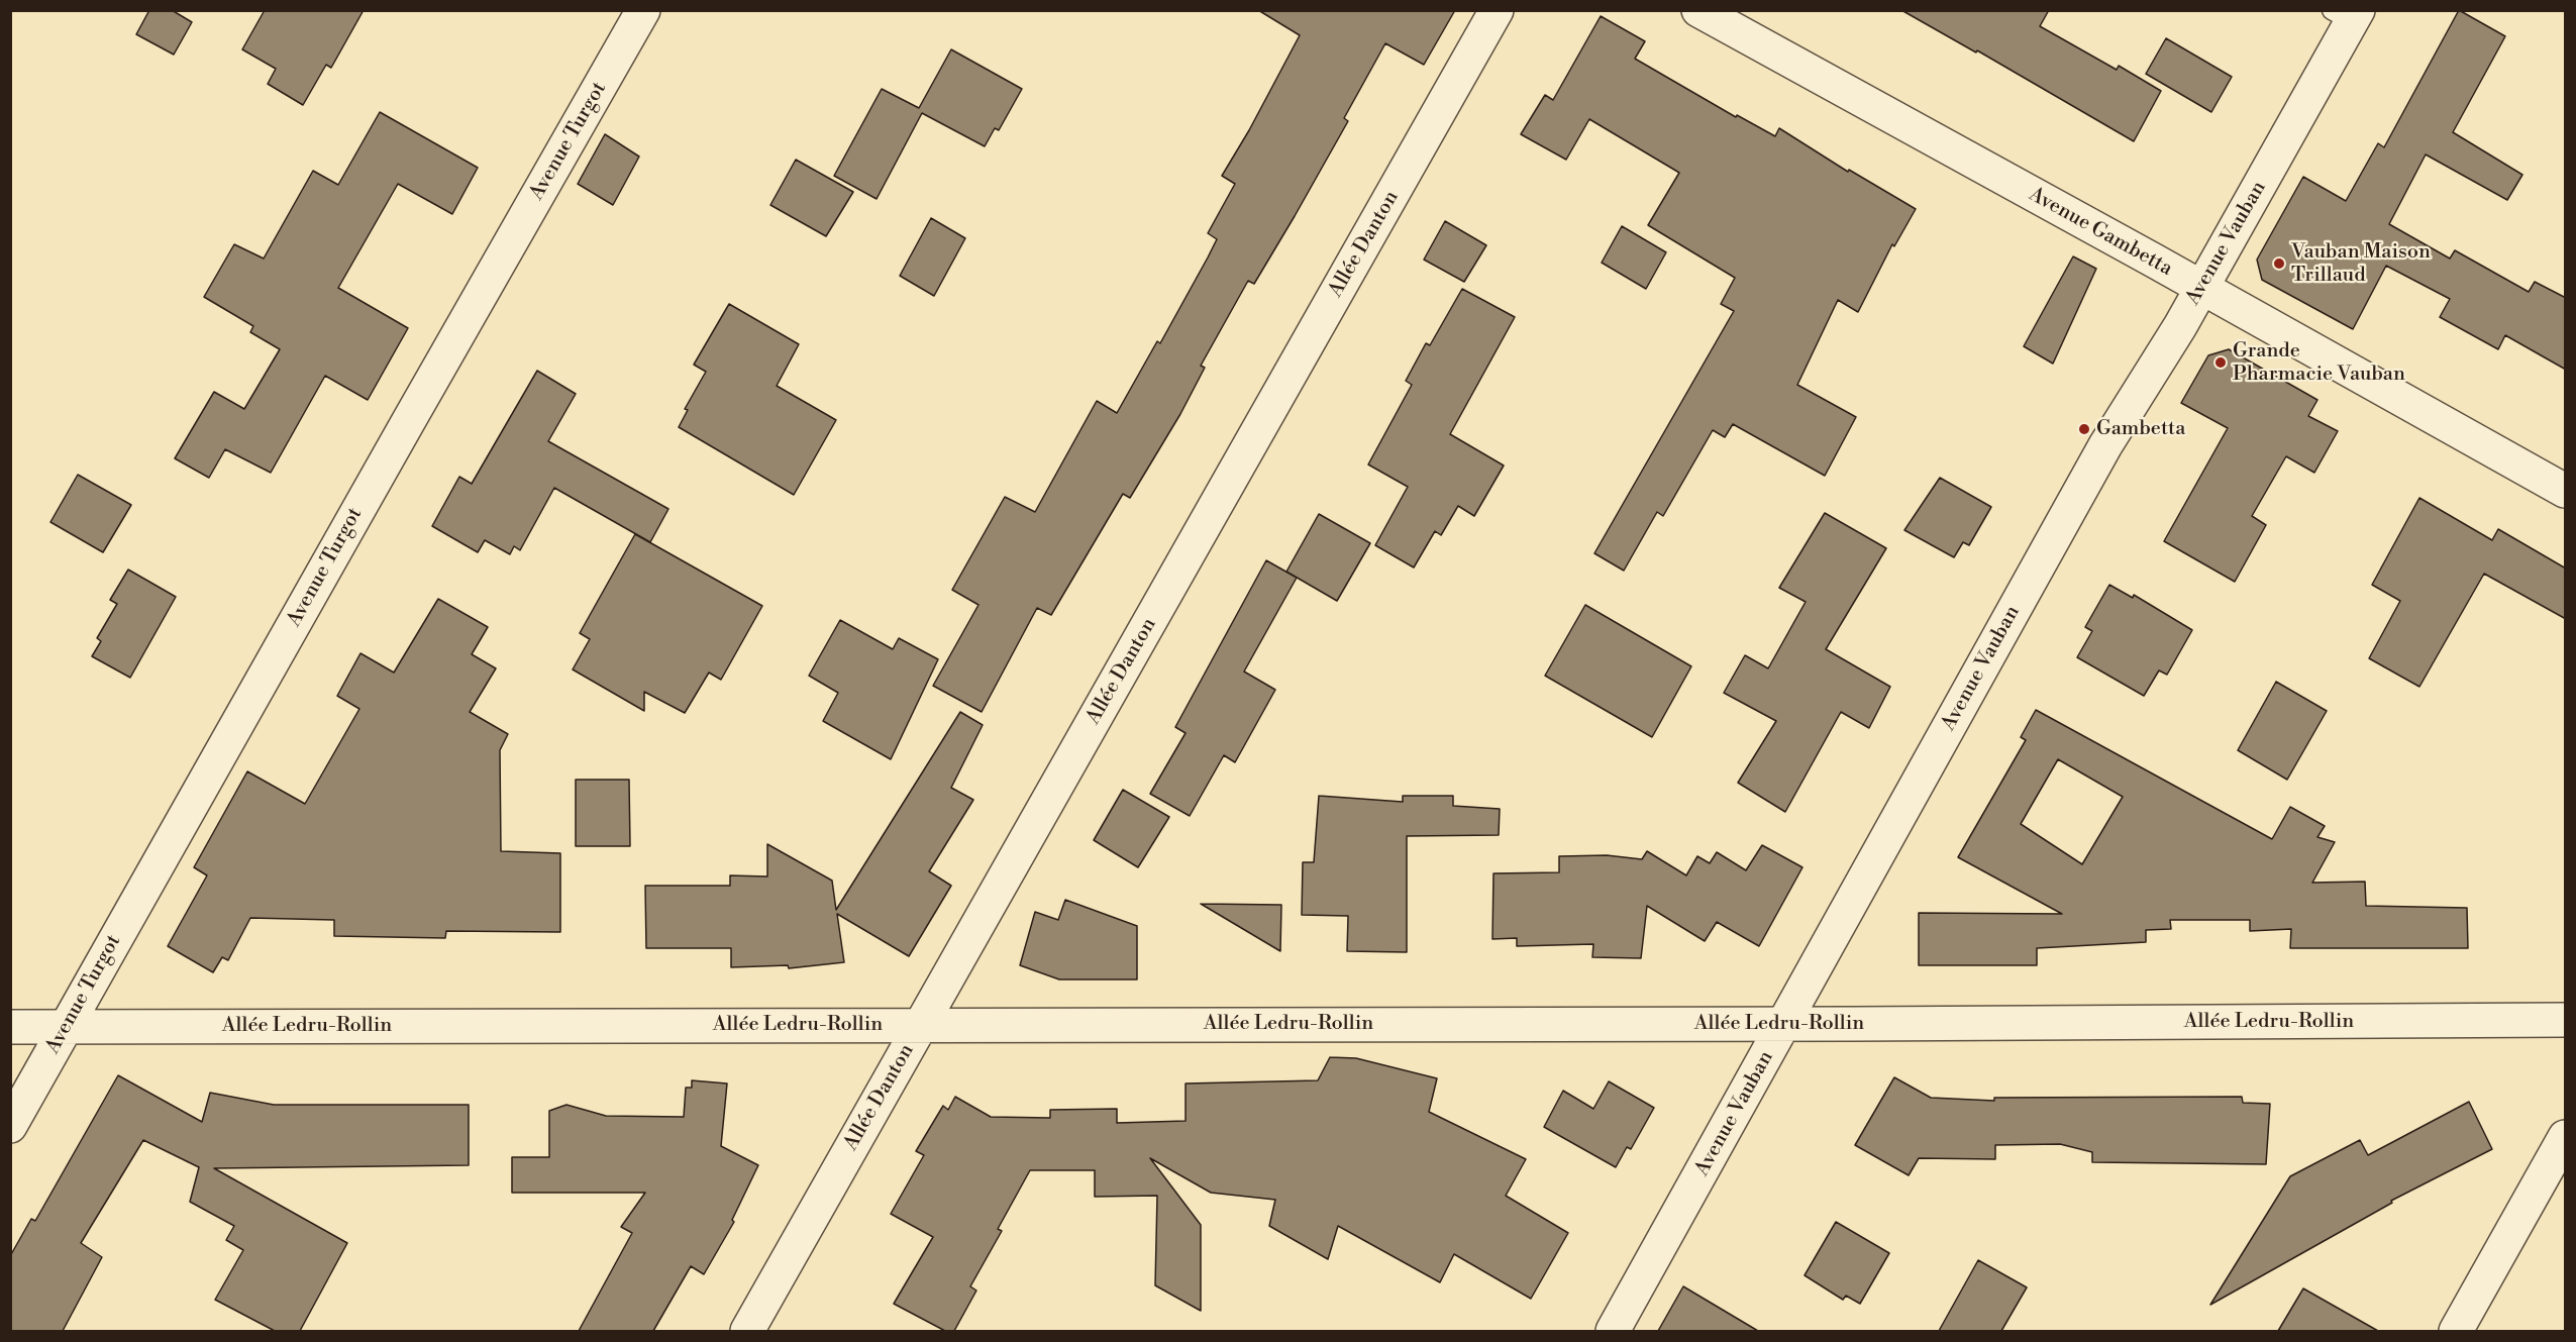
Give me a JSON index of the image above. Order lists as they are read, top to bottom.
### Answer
{
  "streets": {
    "street": [
      "Avenue Turgot",
      "Avenue Gambetta",
      "Avenue Vauban",
      "Allée Danton",
      "Allée Ledru-Rollin"
    ]
  },
  "crossings": [
    ["Avenue Turgot", "Allée Ledru-Rollin"],
    ["Avenue Gambetta", "Avenue Vauban"],
    ["Avenue Vauban", "Allée Ledru-Rollin"],
    ["Allée Danton", "Allée Ledru-Rollin"]
  ],
  "places": ["Vauban Maison Trillaud", "Grande Pharmacie Vauban", "Gambetta"]
}
